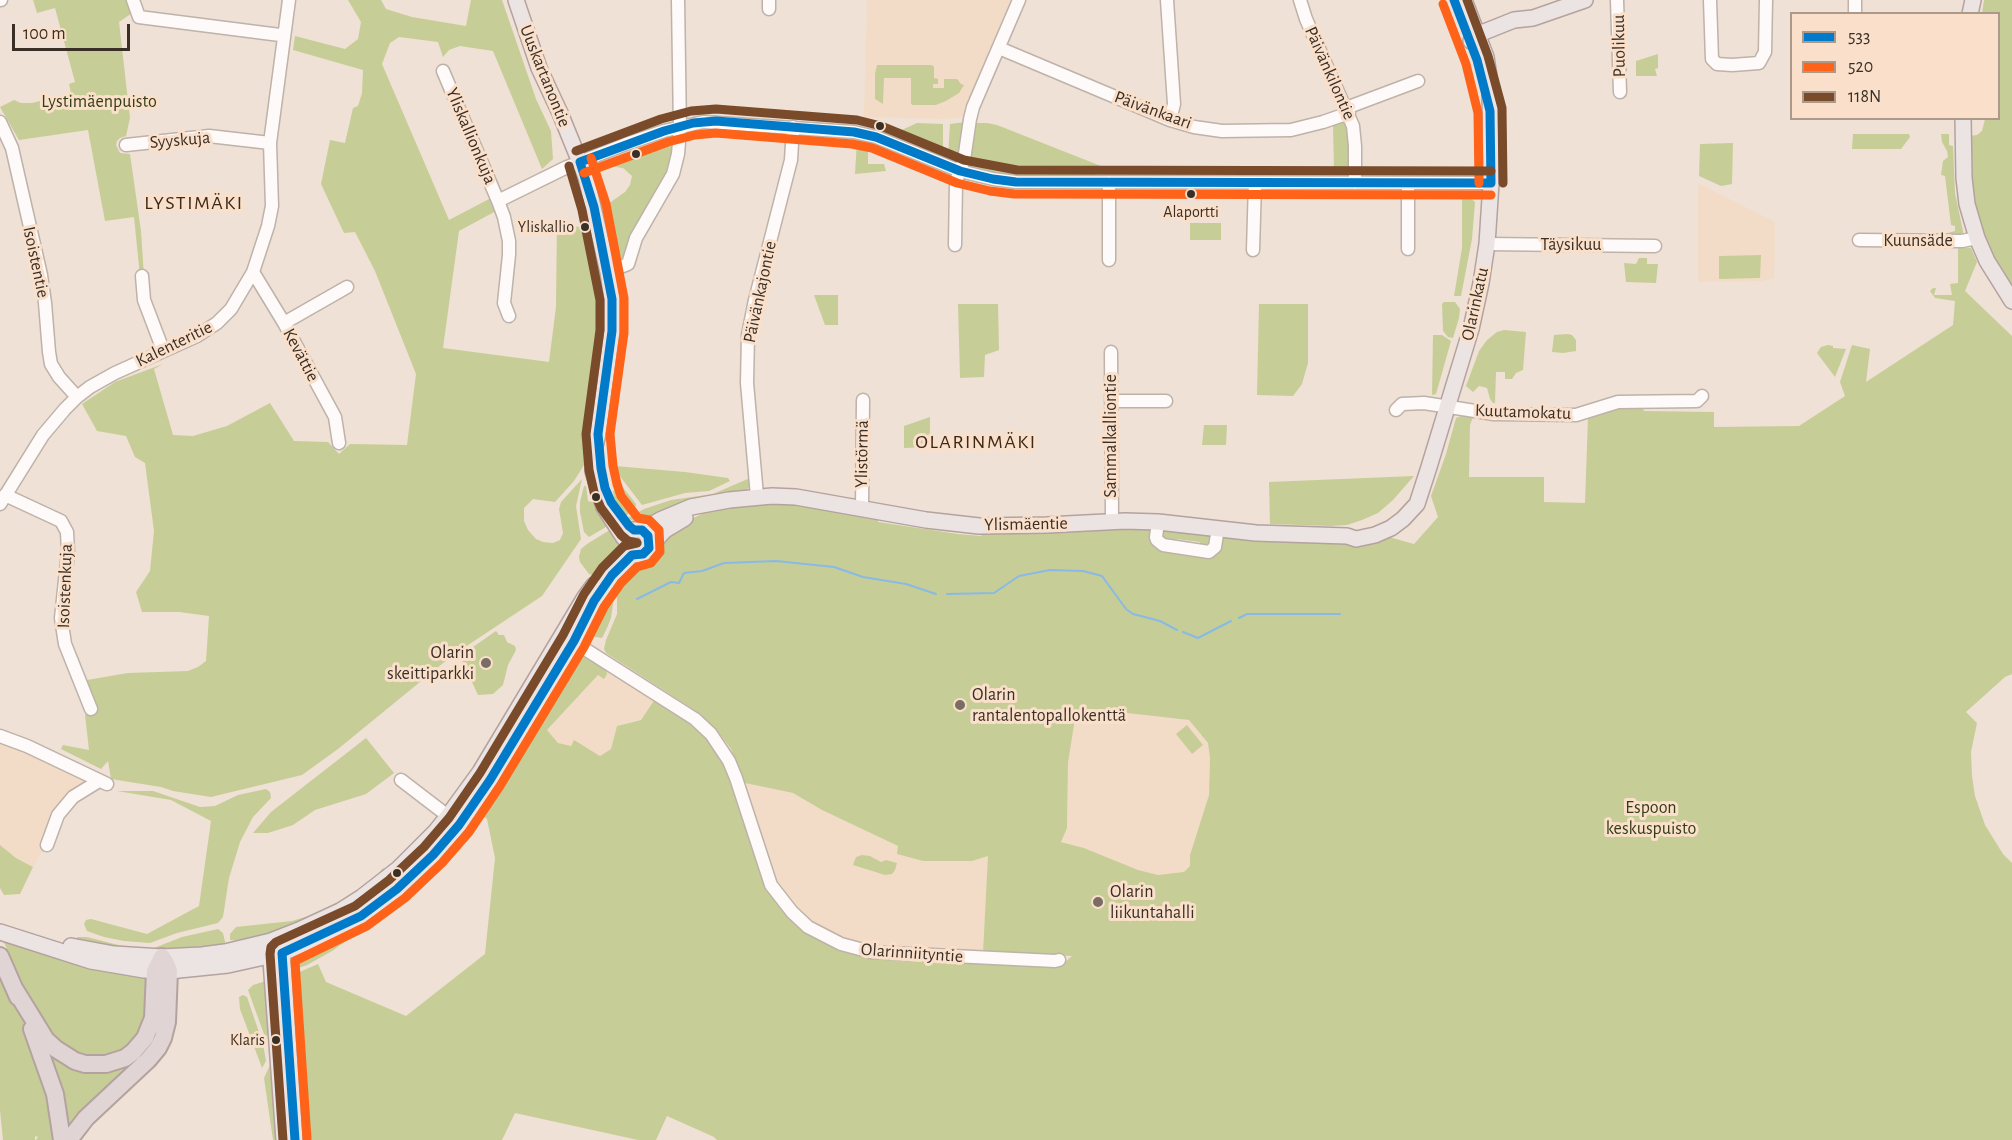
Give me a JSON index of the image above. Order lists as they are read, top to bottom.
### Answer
{
  "streets": {
    "main road": ["Uuskartanontie", "Olarinkatu", "Ylismäentie"],
    "street": [
      "Puolikuu",
      "Päivänkilontie",
      "Päivänkaari",
      "Yliskallionkuja",
      "Syyskuja",
      "Kuunsäde",
      "Täysikuu",
      "Isoistentie",
      "Päivänkajontie",
      "Kalenteritie",
      "Kevättie",
      "Kuutamokatu",
      "Sammalkalliontie",
      "Ylistörmä",
      "Isoistenkuja",
      "Olarinniityntie"
    ]
  },
  "crossings": [
    ["Päivänkilontie", "Päivänkaari"],
    ["Uuskartanontie", "Ylismäentie"],
    ["Syyskuja", "Kalenteritie"],
    ["Täysikuu", "Olarinkatu"],
    ["Isoistentie", "Kalenteritie"],
    ["Päivänkajontie", "Ylismäentie"],
    ["Olarinkatu", "Kuutamokatu"],
    ["Olarinkatu", "Ylismäentie"],
    ["Kalenteritie", "Kevättie"],
    ["Kalenteritie", "Isoistenkuja"],
    ["Sammalkalliontie", "Ylismäentie"],
    ["Ylistörmä", "Ylismäentie"],
    ["Ylismäentie", "Olarinniityntie"]
  ],
  "districts": ["LYSTIMÄKI", "OLARINMÄKI"],
  "parks": ["Lystimäenpuisto", "Espoon keskuspuisto"],
  "places": [
    "Alaportti",
    "Yliskallio",
    "Olarin skeittiparkki",
    "Olarin rantalentopallokenttä",
    "Olarin liikuntahalli",
    "Klaris"
  ],
  "lines": ["transit line 533", "transit line 118N", "transit line 520"],
  "legend": ["533", "520", "118N"],
  "scale_bar": "100 m"
}
